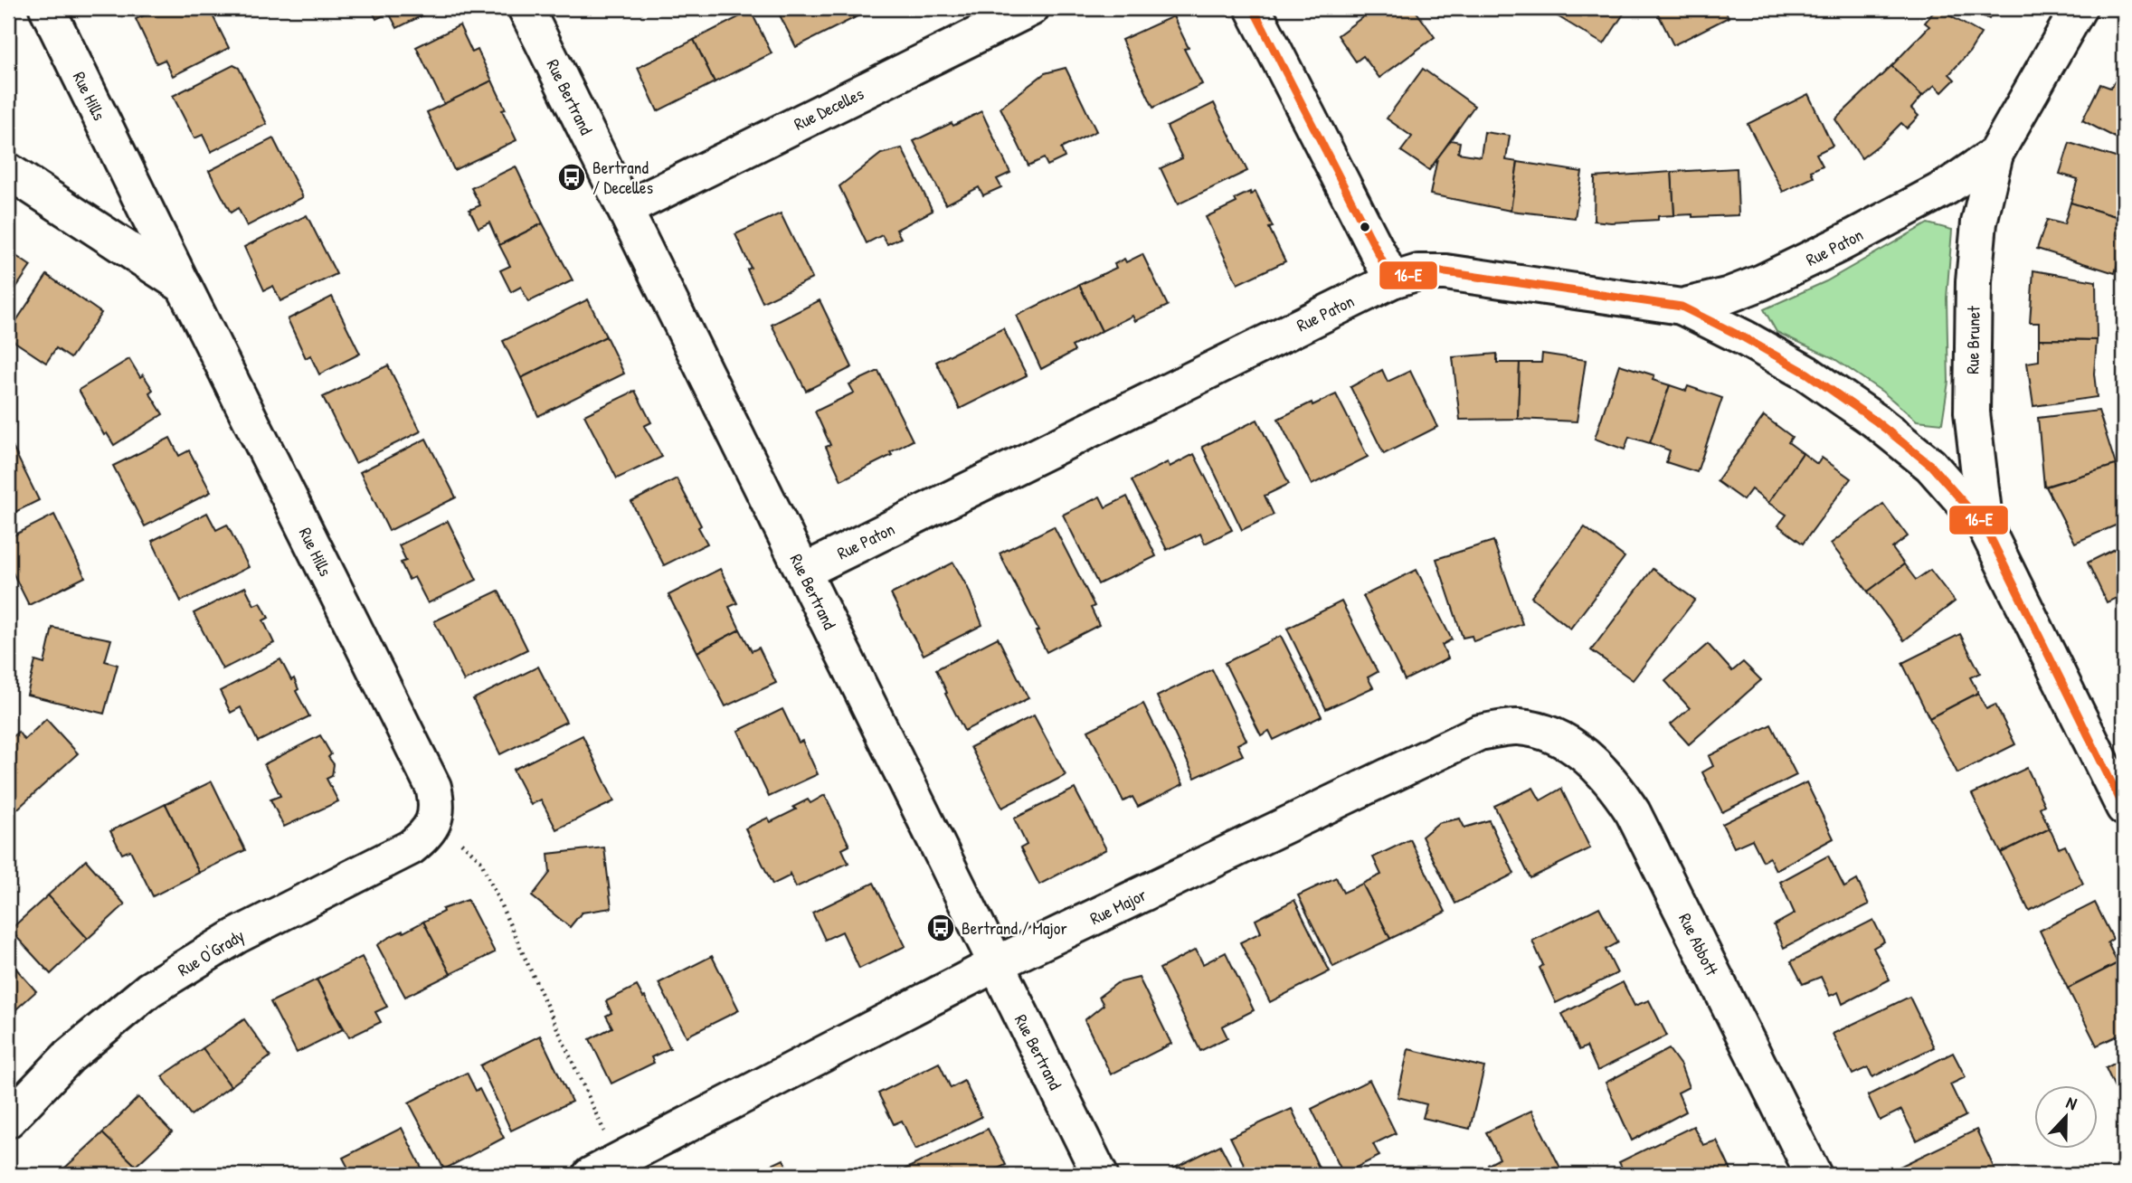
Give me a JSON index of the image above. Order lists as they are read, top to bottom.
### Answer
{
  "streets": {
    "street": [
      "Rue Hills",
      "Rue Bertrand",
      "Rue Decelles",
      "Rue Paton",
      "Rue Brunet",
      "Rue Major",
      "Rue Abbott",
      "Rue O'Grady"
    ]
  },
  "crossings": [
    ["Rue Hills", "Rue O'Grady"],
    ["Rue Bertrand", "Rue Decelles"],
    ["Rue Bertrand", "Rue Paton"],
    ["Rue Bertrand", "Rue Major"],
    ["Rue Paton", "Rue Brunet"],
    ["Rue Major", "Rue Abbott"]
  ],
  "places": {
    "bus stop": ["Bertrand / Decelles", "Bertrand / Major"]
  },
  "lines": ["transit line 16-E"],
  "north": "top"
}
